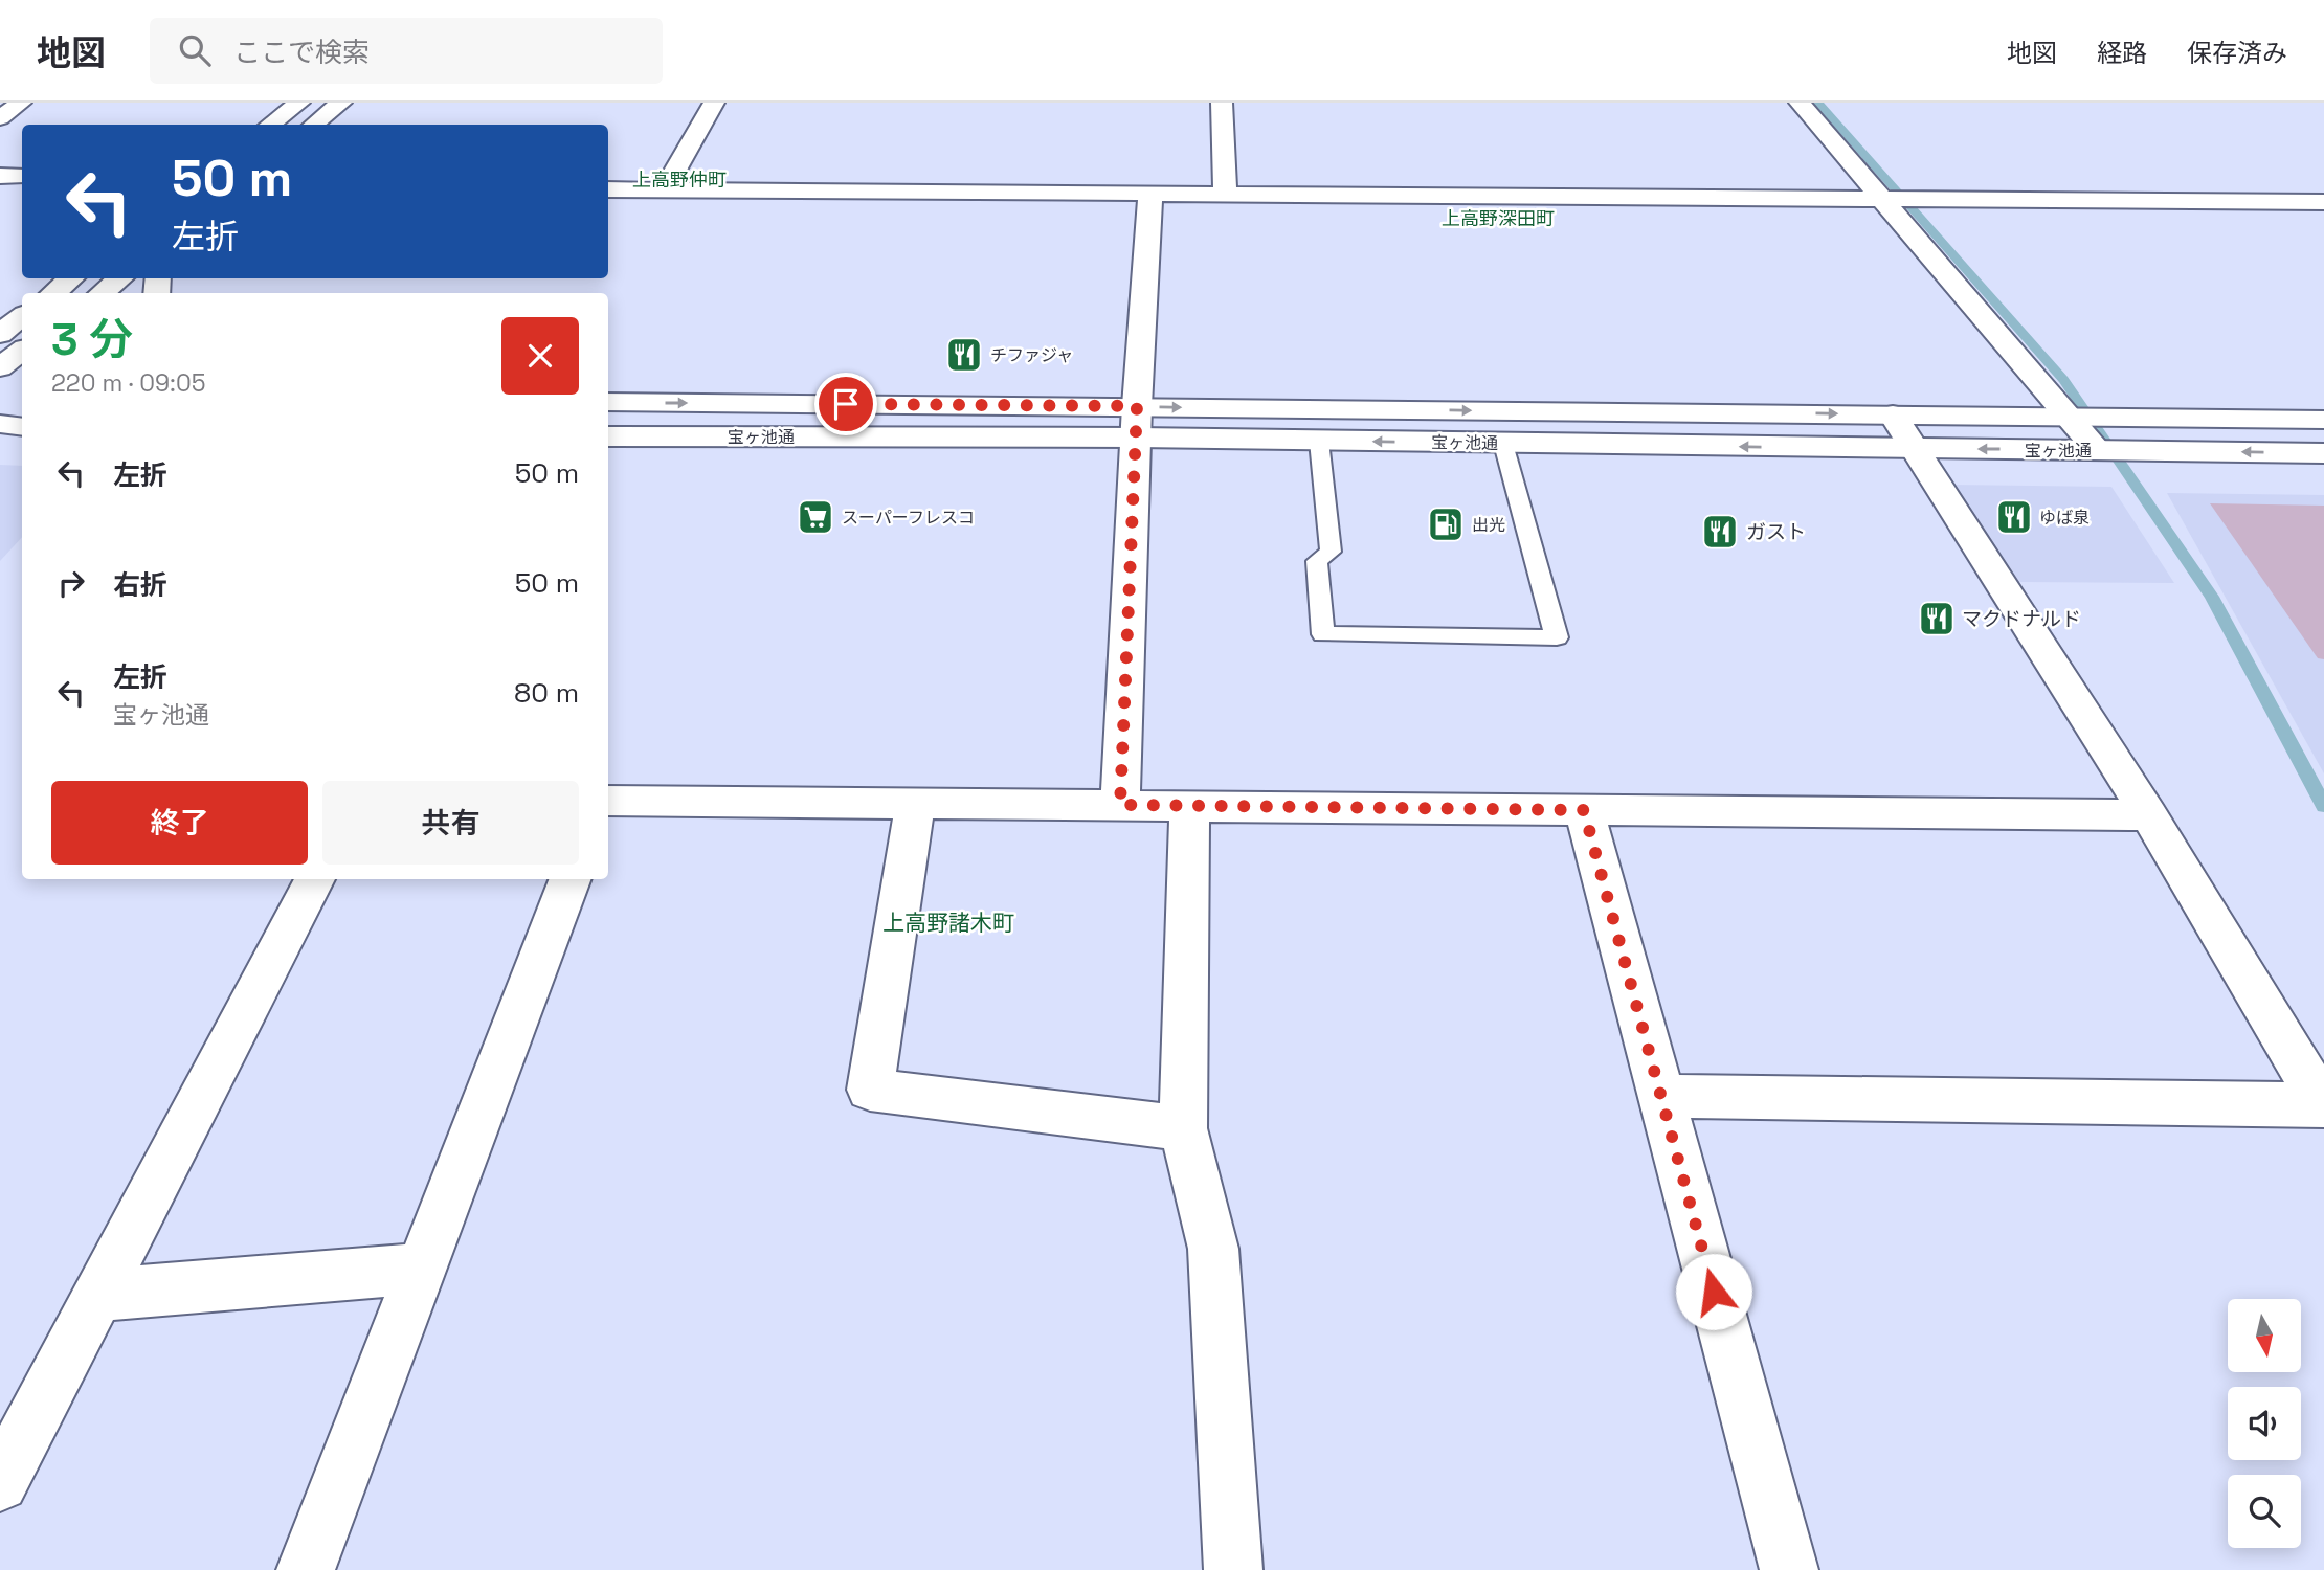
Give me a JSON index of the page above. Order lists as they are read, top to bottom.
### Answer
{
  "streets": {
    "street": ["宝ヶ池通"]
  },
  "districts": ["上高野仲町", "上高野深田町", "上高野諸木町"],
  "places": {
    "restaurant": [
      "チファジャ",
      "ゆば泉",
      "ガスト",
      "マクドナルド"
    ],
    "supermarket": ["スーパーフレスコ"],
    "fuel station": ["出光"]
  },
  "north": "bottom",
  "page": {
    "header": "地図",
    "search": "ここで検索",
    "nav": ["地図", "経路", "保存済み"],
    "turn": ["50 m", "左折"],
    "heading": ["3 分", "220 m · 09:05"],
    "list": [
      {
        "name": "左折",
        "value": "50 m"
      },
      {
        "name": "右折",
        "value": "50 m"
      },
      {
        "name": "左折",
        "note": "宝ヶ池通",
        "value": "80 m"
      }
    ],
    "buttons": ["終了", "共有"]
  }
}
